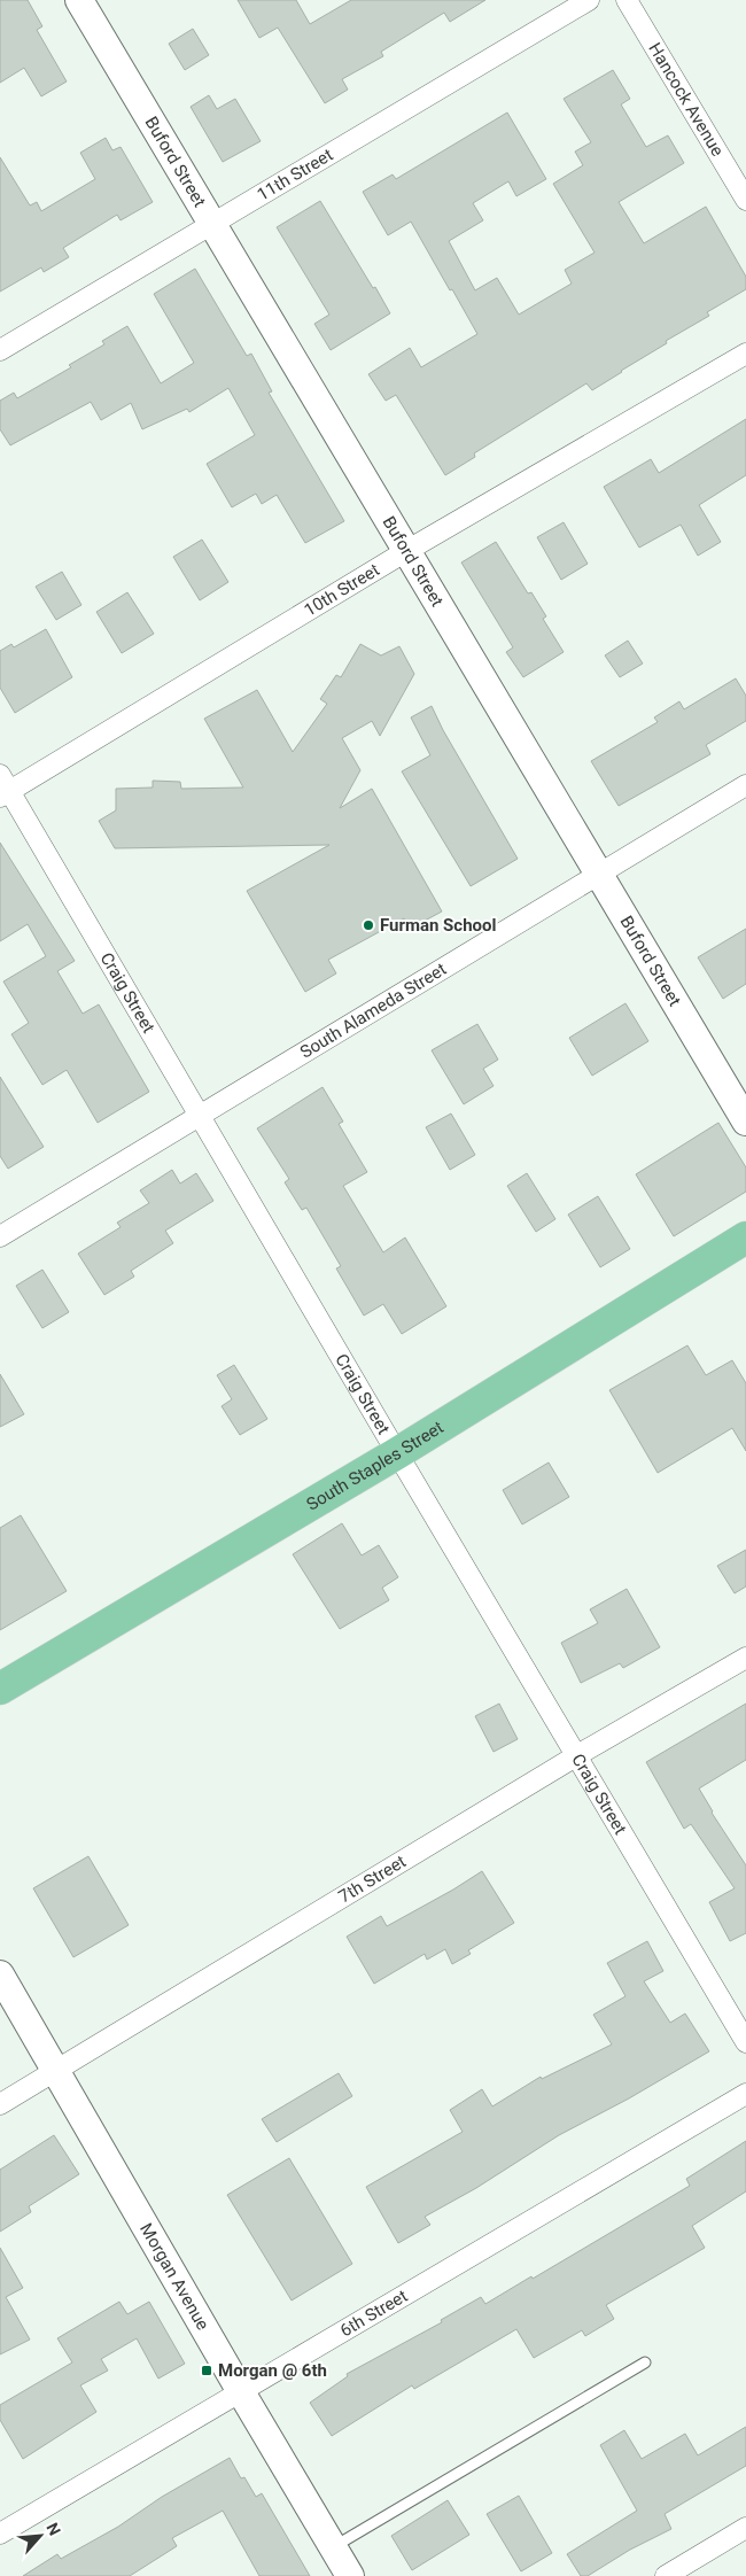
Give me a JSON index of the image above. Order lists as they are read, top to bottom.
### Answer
{
  "streets": {
    "main road": ["South Staples Street"],
    "street": [
      "Hancock Avenue",
      "Buford Street",
      "11th Street",
      "10th Street",
      "Craig Street",
      "South Alameda Street",
      "7th Street",
      "Morgan Avenue",
      "6th Street"
    ]
  },
  "crossings": [
    ["Buford Street", "11th Street"],
    ["Buford Street", "10th Street"],
    ["Buford Street", "South Alameda Street"],
    ["10th Street", "Craig Street"],
    ["Craig Street", "South Alameda Street"],
    ["Craig Street", "South Staples Street"],
    ["Craig Street", "7th Street"],
    ["7th Street", "Morgan Avenue"],
    ["Morgan Avenue", "6th Street"]
  ],
  "places": {
    "other": ["Furman School"],
    "transit": ["Morgan @ 6th"]
  },
  "north": "top right"
}
